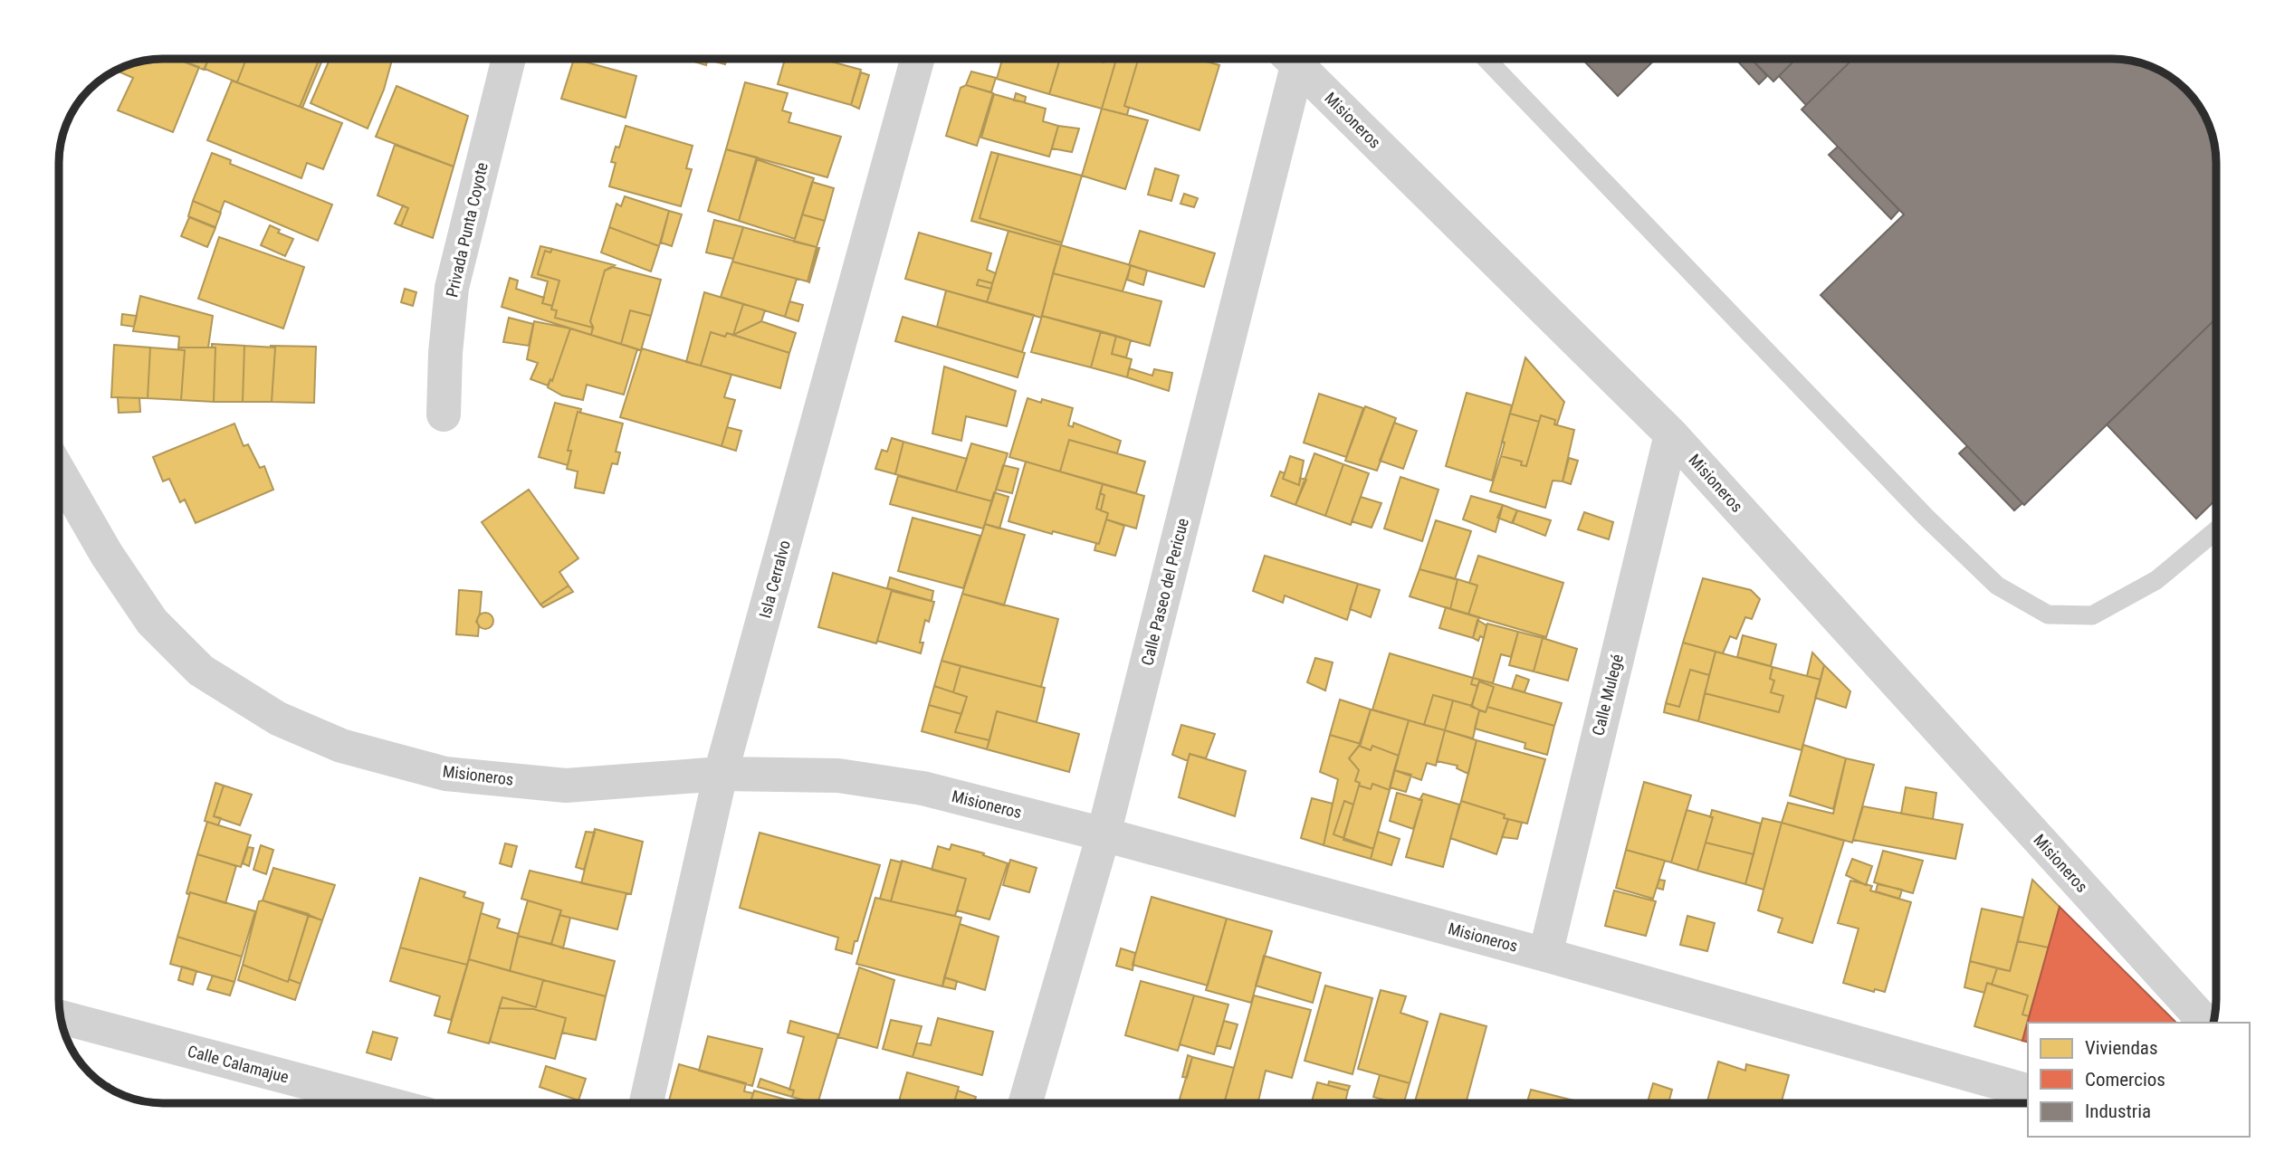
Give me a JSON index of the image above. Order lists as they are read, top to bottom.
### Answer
{
  "streets": {
    "street": [
      "Misioneros",
      "Privada Punta Coyote",
      "Isla Cerralvo",
      "Calle Paseo del Pericue",
      "Calle Mulegé",
      "Calle Calamajue"
    ]
  },
  "crossings": [
    ["Misioneros", "Isla Cerralvo"],
    ["Misioneros", "Calle Paseo del Pericue"],
    ["Misioneros", "Calle Mulegé"]
  ],
  "legend": ["Viviendas", "Comercios", "Industria"]
}
